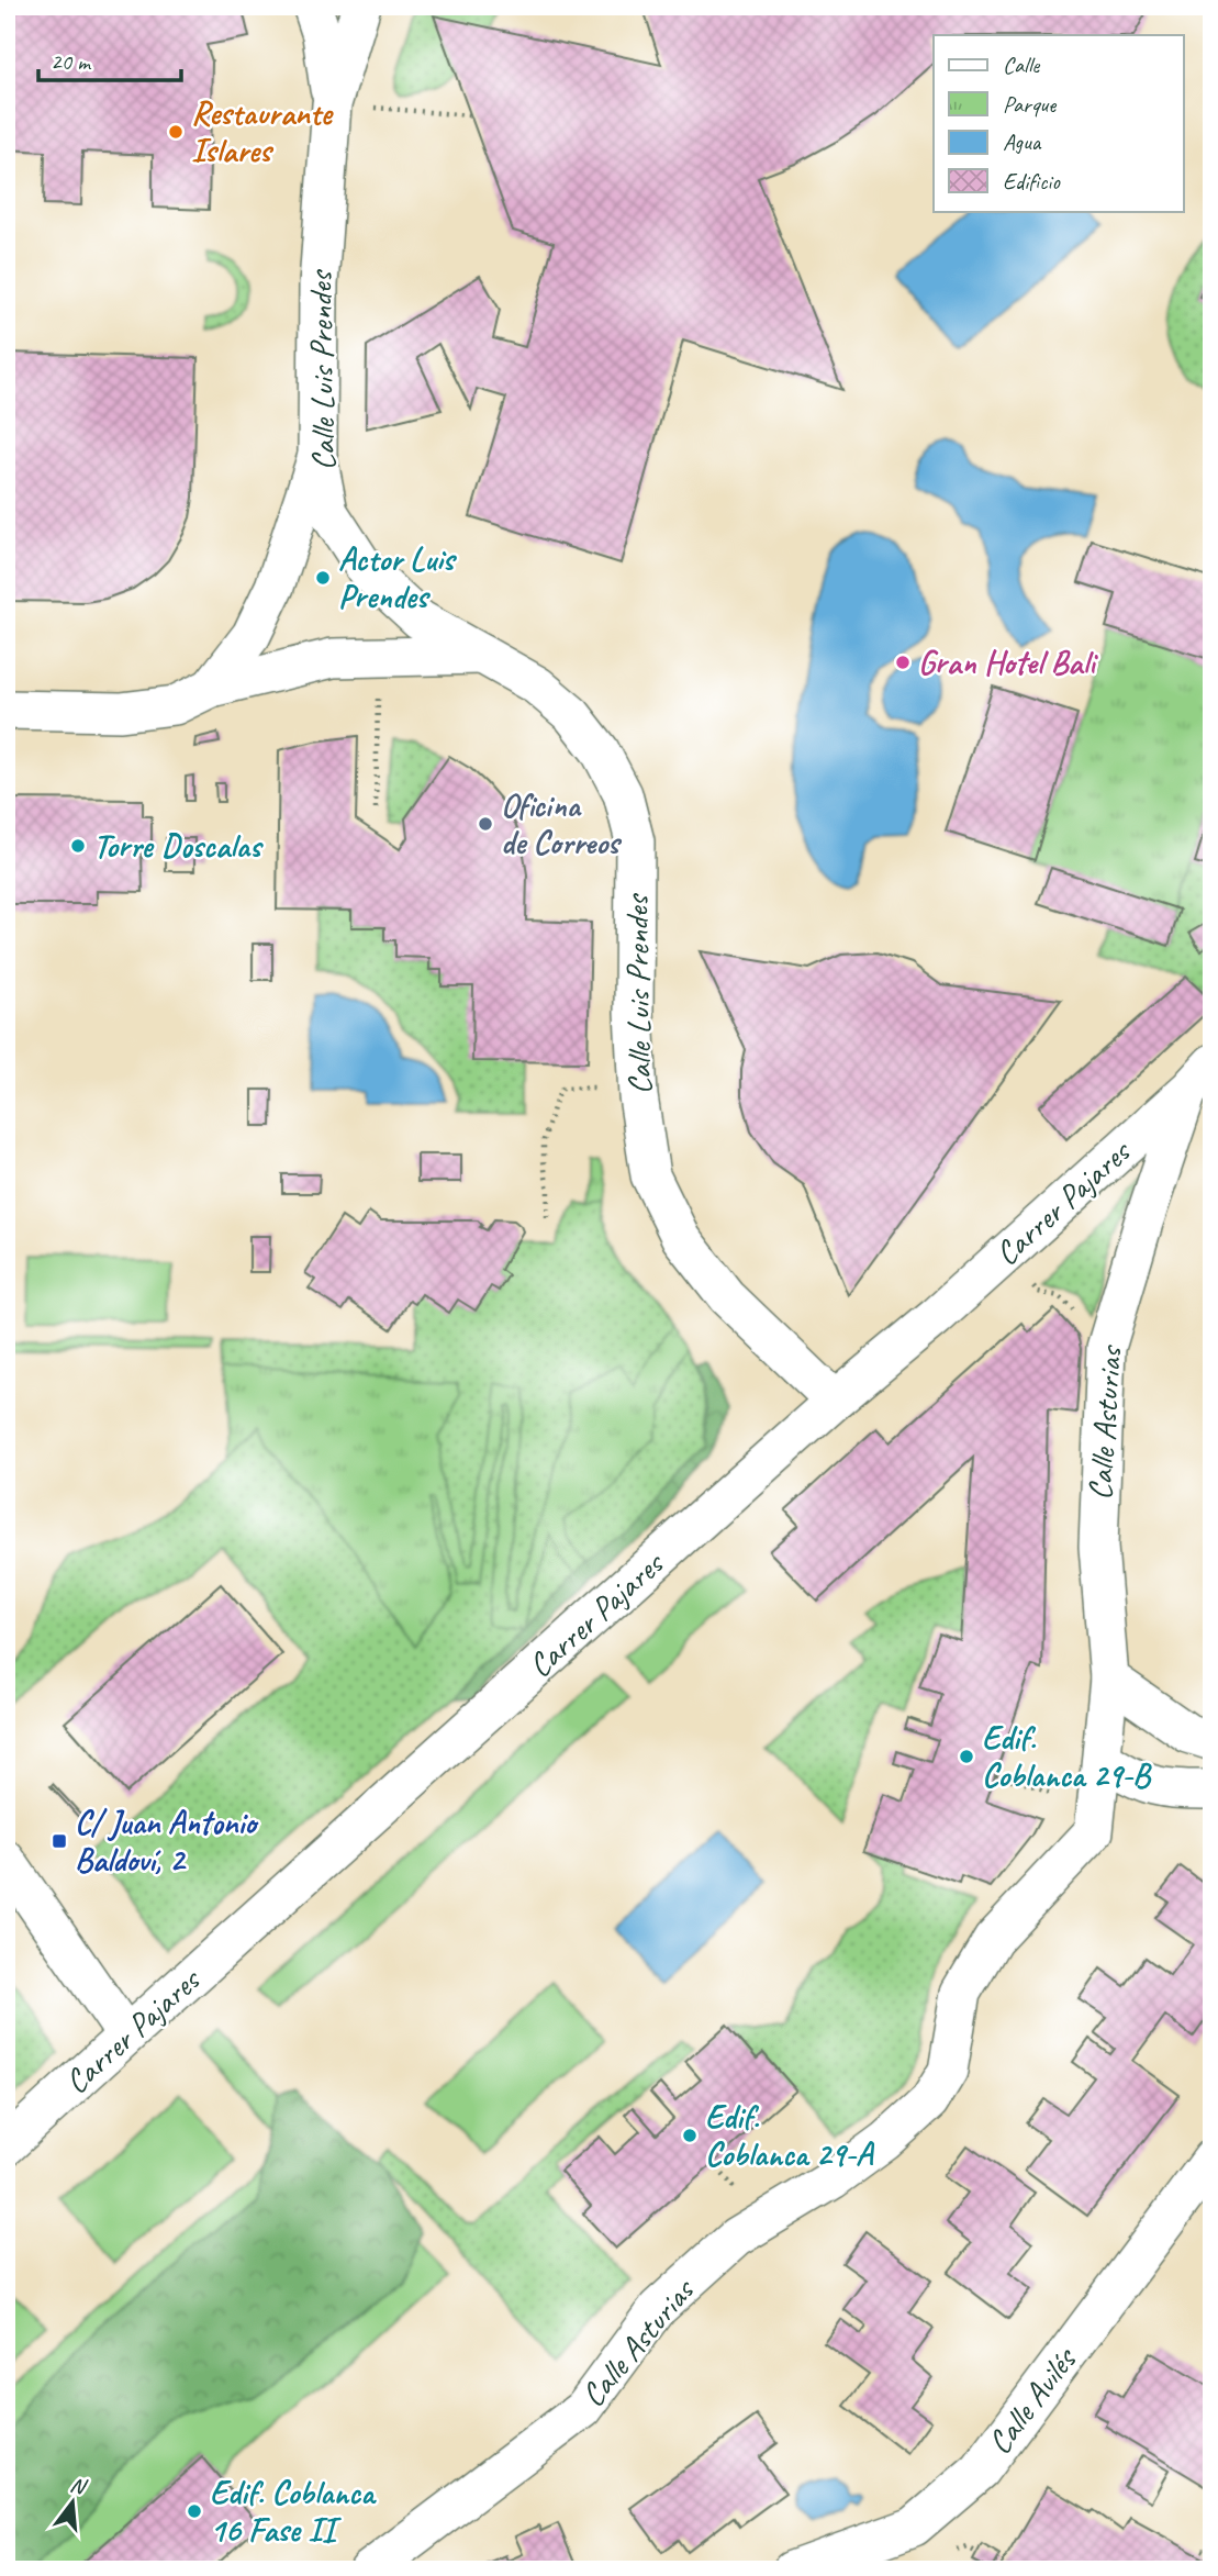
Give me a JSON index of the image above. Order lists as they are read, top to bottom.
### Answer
{
  "streets": {
    "street": [
      "Calle Luis Prendes",
      "Carrer Pajares",
      "Calle Asturias",
      "Calle Avilés"
    ]
  },
  "crossings": [
    ["Calle Luis Prendes", "Carrer Pajares"],
    ["Carrer Pajares", "Calle Asturias"]
  ],
  "places": {
    "other": [
      "Restaurante Islares",
      "Actor Luis Prendes",
      "Gran Hotel Bali",
      "Oficina de Correos",
      "Torre Doscalas",
      "Edif. Coblanca 29-B",
      "Edif. Coblanca 29-A",
      "Edif. Coblanca 16 Fase II"
    ],
    "transit": ["C/ Juan Antonio Baldoví, 2"]
  },
  "legend": [
    "Calle",
    "Parque",
    "Agua",
    "Edificio"
  ],
  "scale_bar": "20 m",
  "north": "top"
}
